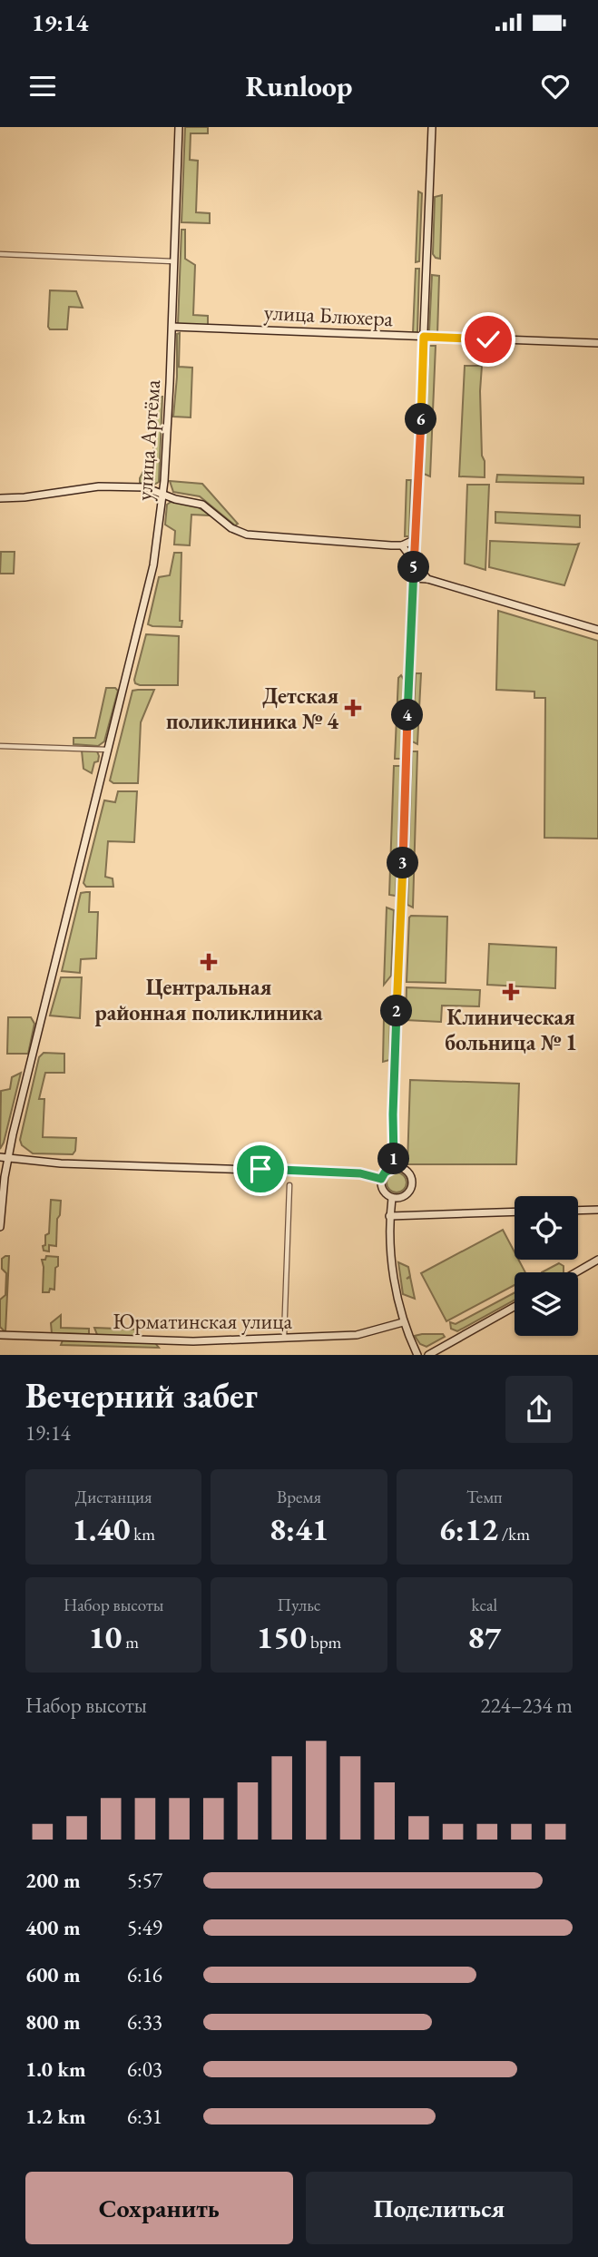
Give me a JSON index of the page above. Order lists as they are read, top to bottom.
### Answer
{
  "streets": {
    "main road": ["улица Блюхера", "улица Артёма", "Юрматинская улица"]
  },
  "crossings": [
    ["улица Блюхера", "улица Артёма"]
  ],
  "places": {
    "health": ["Детская поликлиника № 4", "Центральная районная поликлиника", "Клиническая больница № 1"]
  },
  "page": {
    "status": "19:14",
    "header": "Runloop",
    "pins": [
      "6",
      "5",
      "4",
      "3",
      "2",
      "1"
    ],
    "heading": ["Вечерний забег", "19:14"],
    "stats": [
      ["Дистанция", "1.40 km"],
      ["Время", "8:41"],
      ["Темп", "6:12 /km"],
      ["Набор высоты", "10 m"],
      ["Пульс", "150 bpm"],
      ["kcal", "87"]
    ],
    "chart": ["Набор высоты", "224–234 m"],
    "list": [
      {
        "name": "200 m",
        "note": "5:57"
      },
      {
        "name": "400 m",
        "note": "5:49"
      },
      {
        "name": "600 m",
        "note": "6:16"
      },
      {
        "name": "800 m",
        "note": "6:33"
      },
      {
        "name": "1.0 km",
        "note": "6:03"
      },
      {
        "name": "1.2 km",
        "note": "6:31"
      }
    ],
    "buttons": ["Сохранить", "Поделиться"]
  }
}
